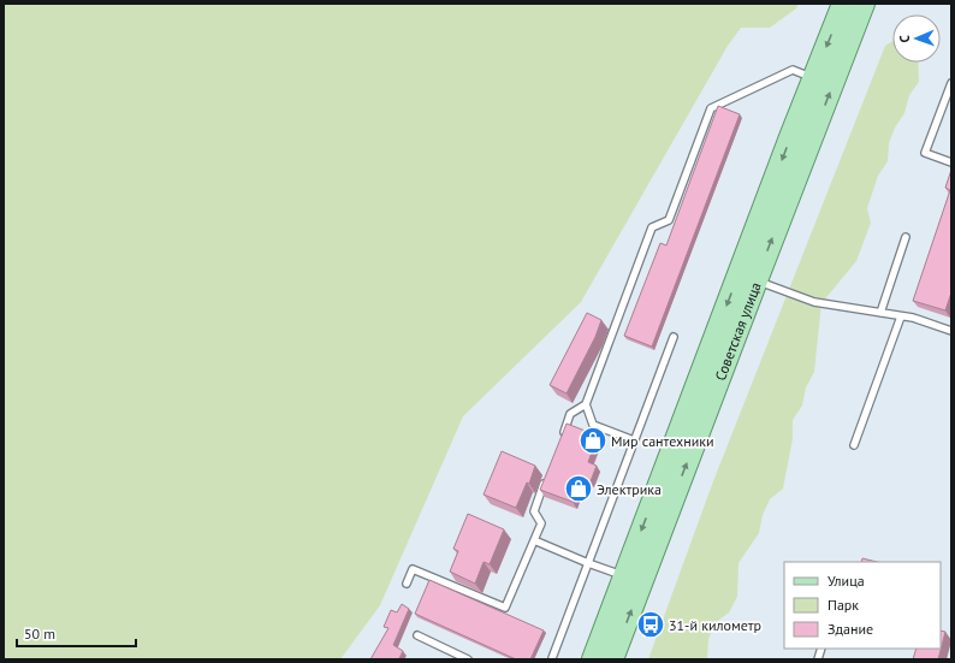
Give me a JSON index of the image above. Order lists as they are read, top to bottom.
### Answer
{
  "streets": {
    "main road": ["Советская улица"]
  },
  "places": {
    "shop": ["Мир сантехники", "Электрика"],
    "bus stop": ["31-й километр"]
  },
  "legend": ["Улица", "Парк", "Здание"],
  "scale_bar": "50 m",
  "north": "left"
}
